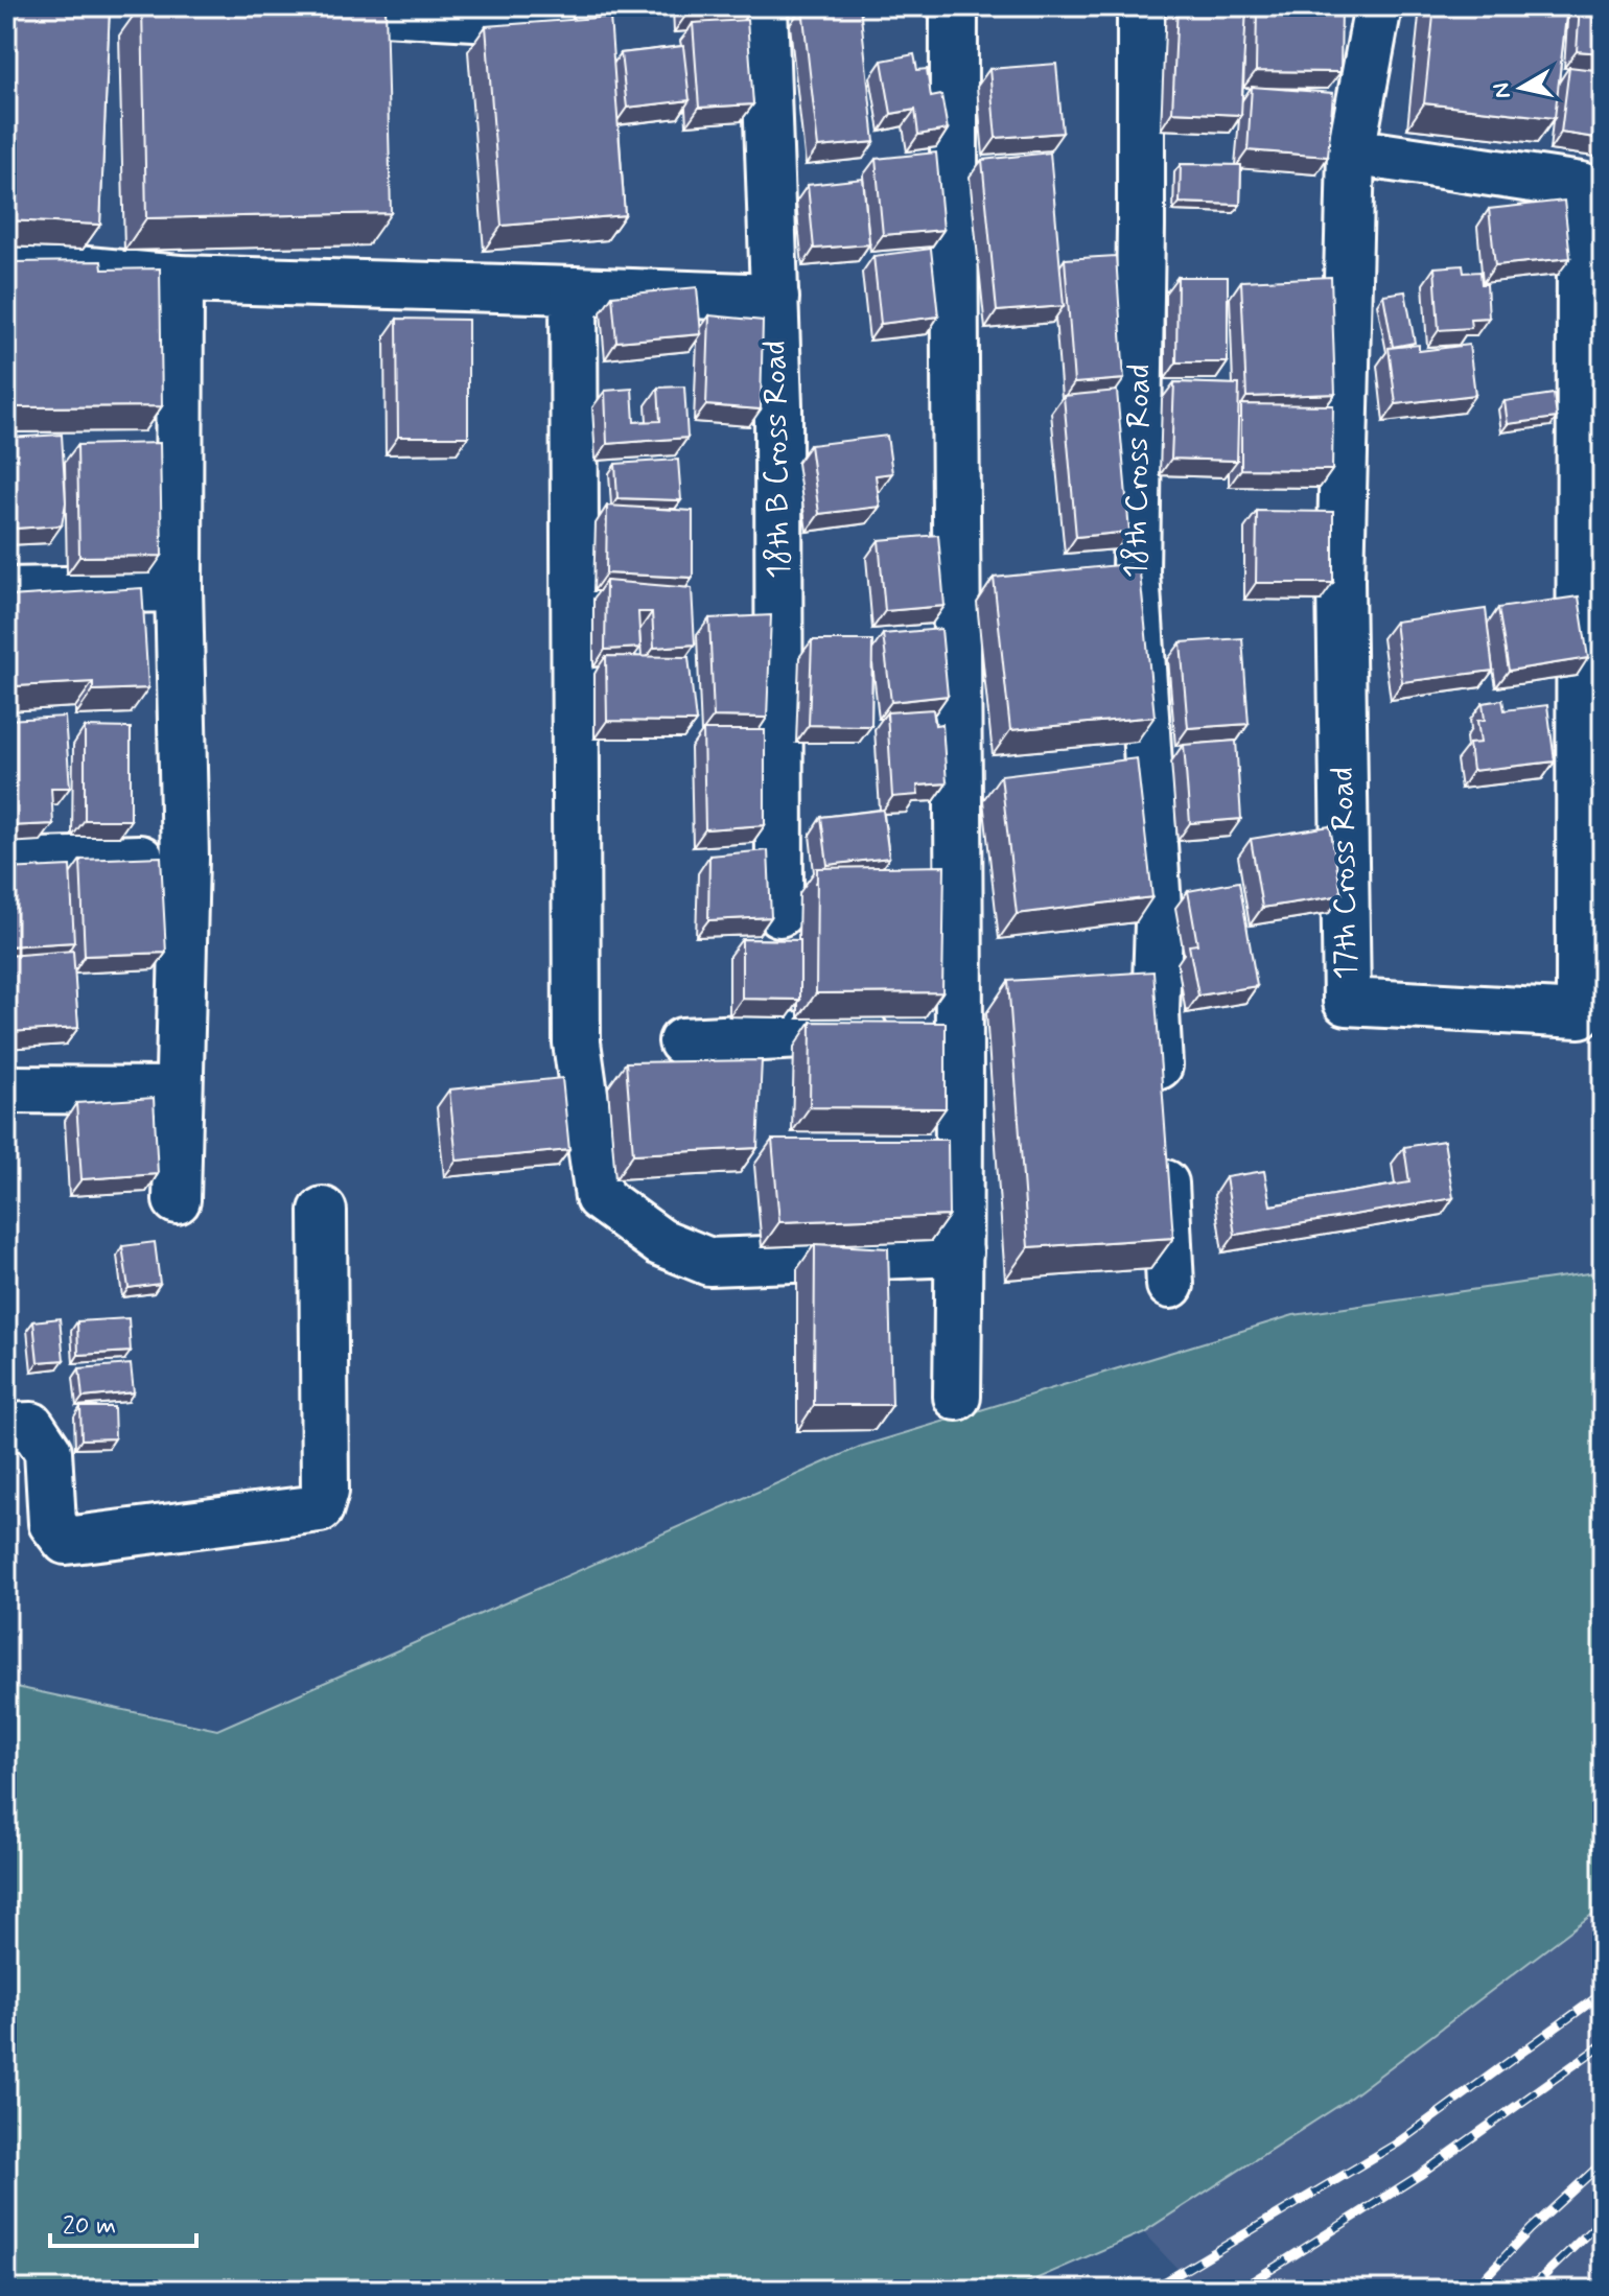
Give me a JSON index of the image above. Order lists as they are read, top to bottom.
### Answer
{
  "streets": {
    "street": ["18th B Cross Road", "18th Cross Road", "17th Cross Road"]
  },
  "scale_bar": "20 m",
  "north": "left"
}
